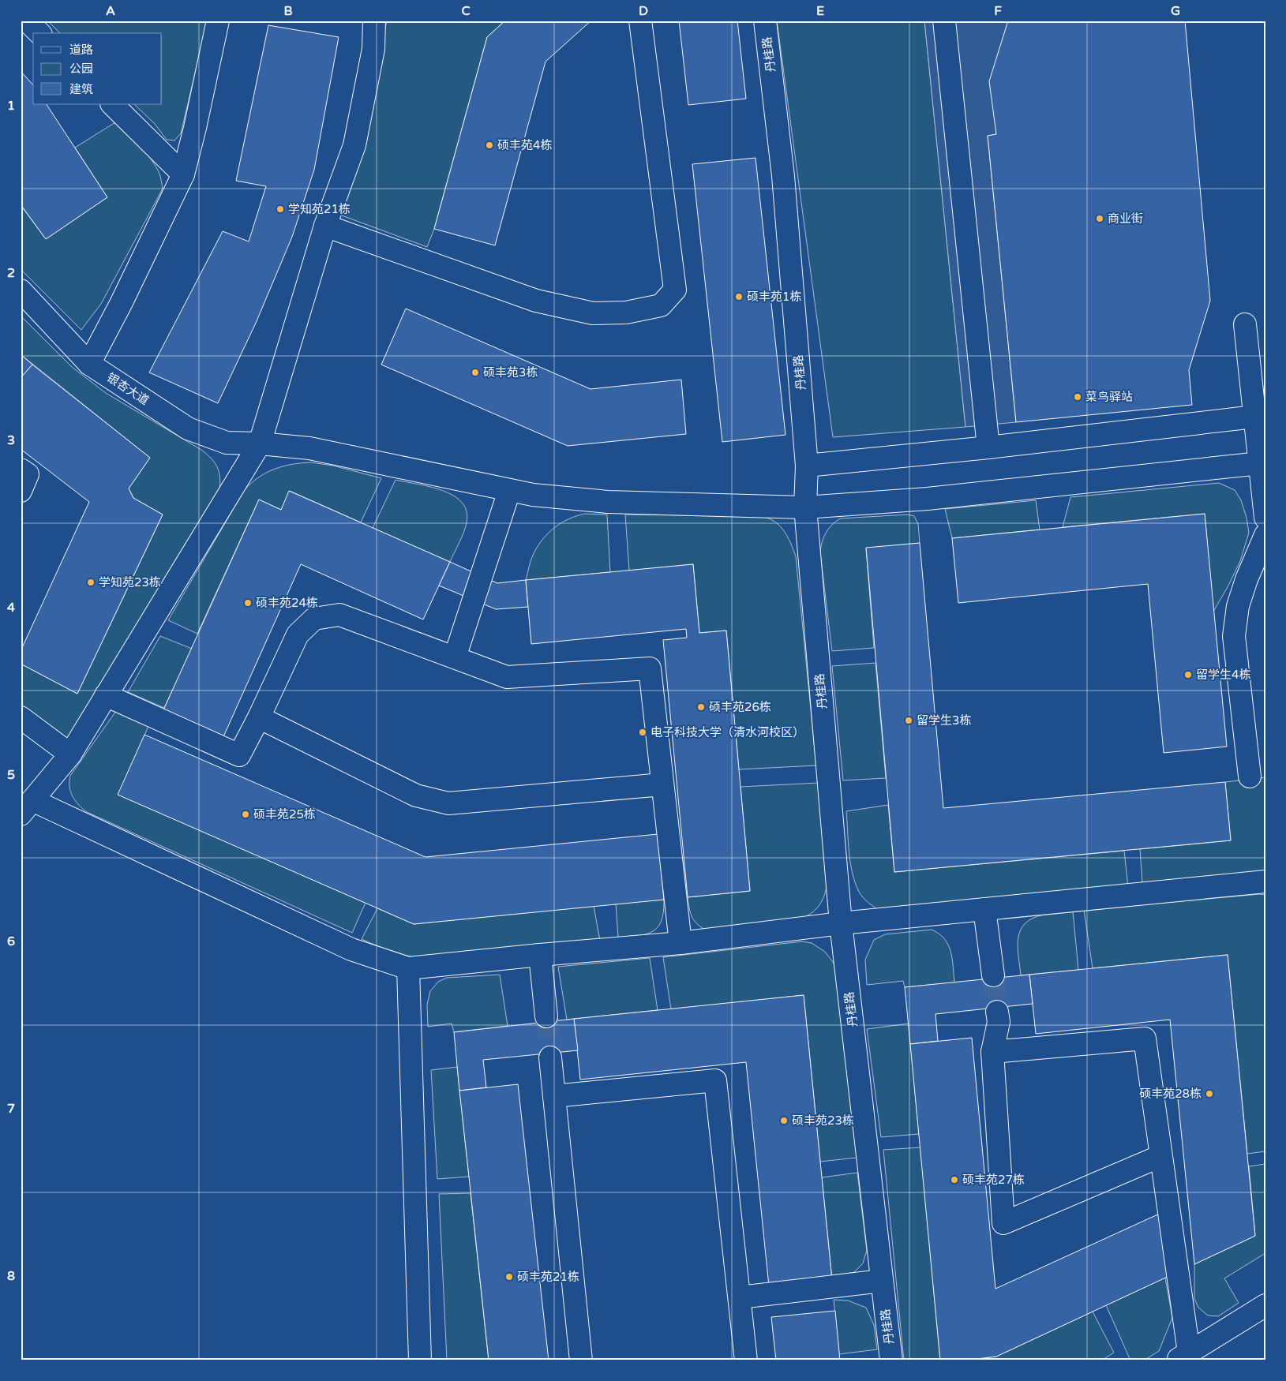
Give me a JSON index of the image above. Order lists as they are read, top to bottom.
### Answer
{
  "streets": {
    "street": ["丹桂路", "银杏大道"]
  },
  "crossings": [
    ["丹桂路", "银杏大道"]
  ],
  "places": [
    "硕丰苑4栋",
    "学知苑21栋",
    "商业街",
    "硕丰苑1栋",
    "硕丰苑3栋",
    "菜鸟驿站",
    "学知苑23栋",
    "硕丰苑24栋",
    "留学生4栋",
    "硕丰苑26栋",
    "留学生3栋",
    "电子科技大学（清水河校区）",
    "硕丰苑25栋",
    "硕丰苑28栋",
    "硕丰苑23栋",
    "硕丰苑27栋",
    "硕丰苑21栋"
  ],
  "legend": ["道路", "公园", "建筑"],
  "grid": {
    "columns": [
      "A",
      "B",
      "C",
      "D",
      "E",
      "F",
      "G"
    ],
    "rows": [
      "1",
      "2",
      "3",
      "4",
      "5",
      "6",
      "7",
      "8"
    ]
  }
}
